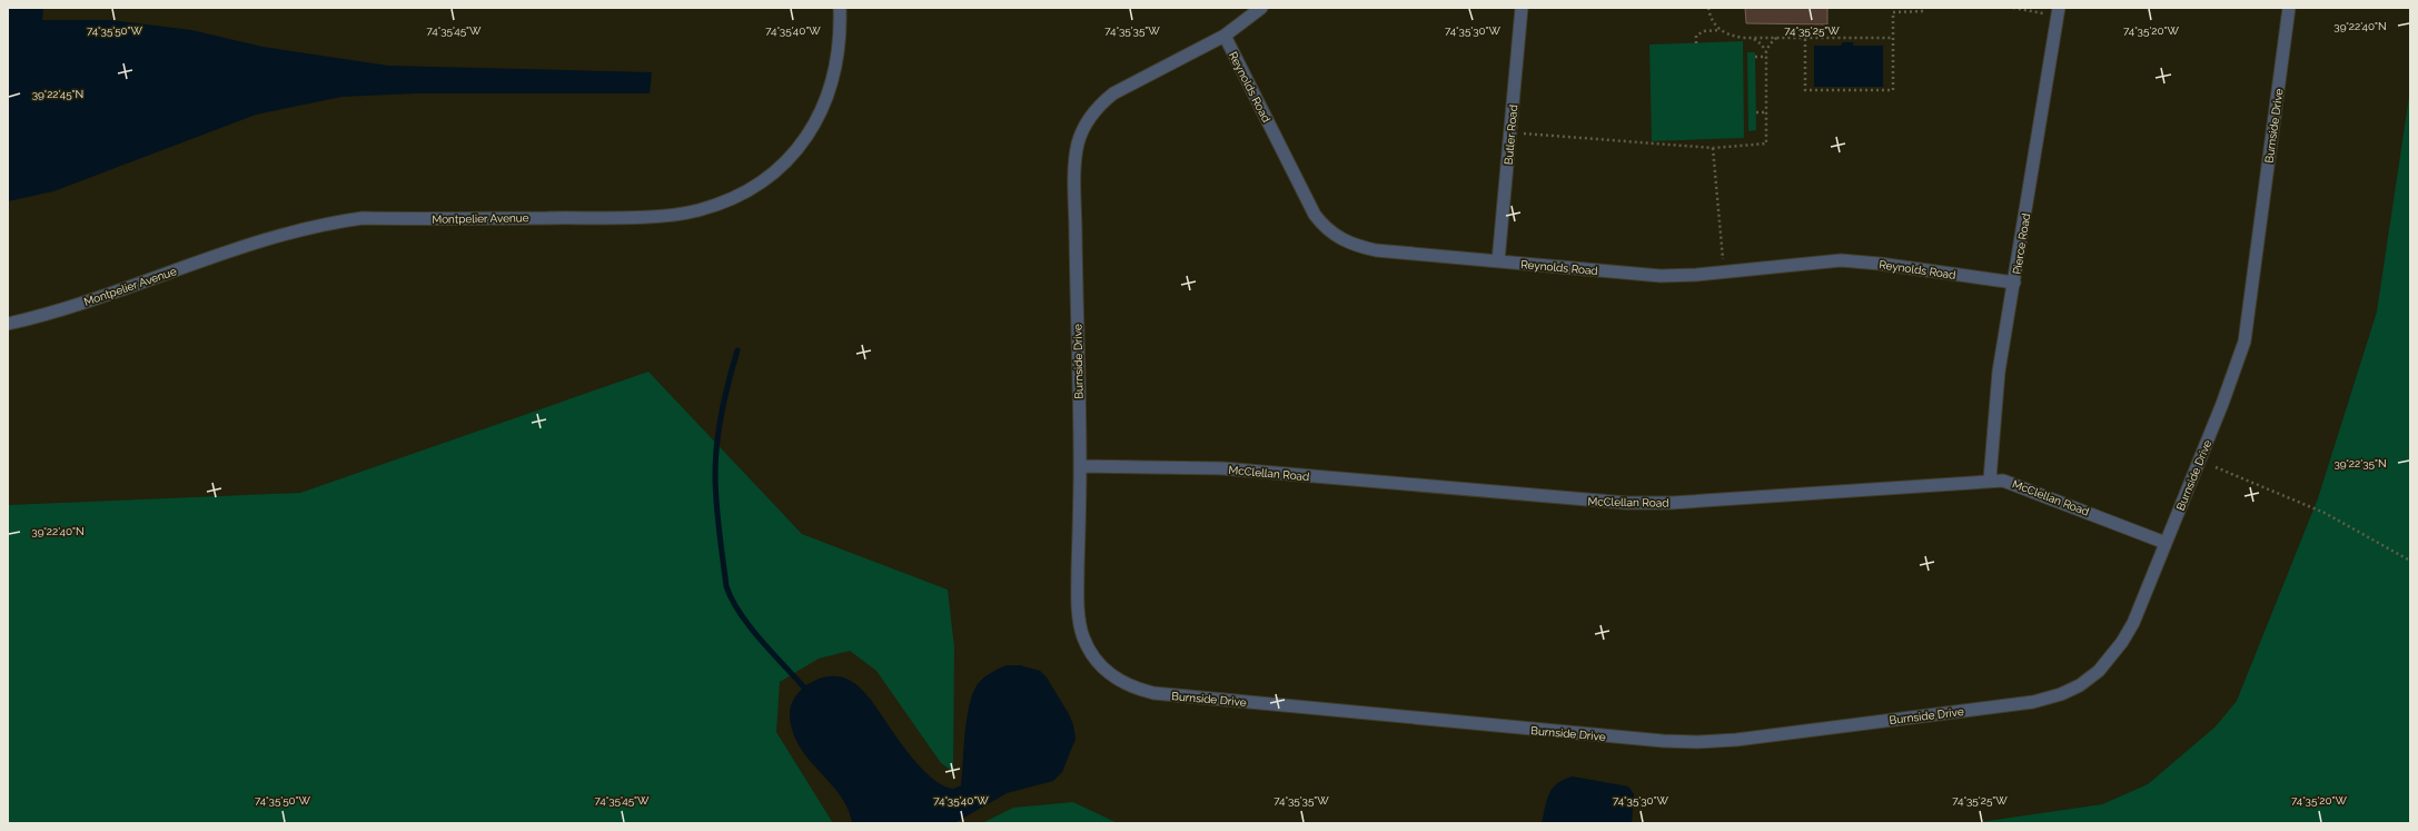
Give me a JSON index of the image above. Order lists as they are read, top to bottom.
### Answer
{
  "streets": {
    "street": [
      "Reynolds Road",
      "Burnside Drive",
      "Butler Road",
      "Montpelier Avenue",
      "Pierce Road",
      "McClellan Road"
    ]
  },
  "crossings": [
    ["Reynolds Road", "Burnside Drive"],
    ["Reynolds Road", "Butler Road"],
    ["Reynolds Road", "Pierce Road"],
    ["Burnside Drive", "McClellan Road"],
    ["Pierce Road", "McClellan Road"]
  ],
  "coordinates": [
    "39°22'40\"N",
    "74°35'50\"W",
    "74°35'45\"W",
    "74°35'40\"W",
    "74°35'35\"W",
    "74°35'30\"W",
    "74°35'25\"W",
    "74°35'20\"W",
    "39°22'45\"N",
    "39°22'35\"N"
  ]
}
